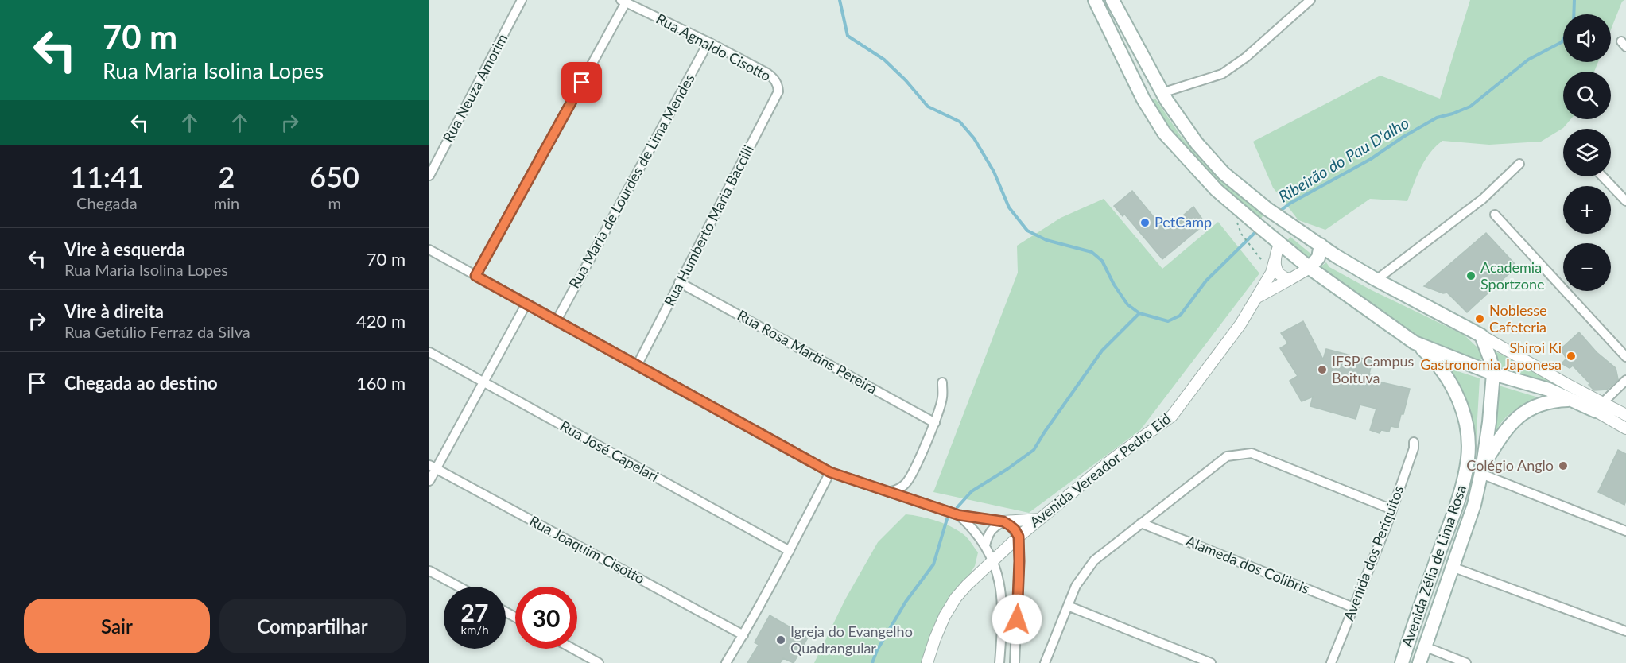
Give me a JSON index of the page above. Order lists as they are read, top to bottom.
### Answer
{
  "streets": {
    "main road": ["Avenida Zélia de Lima Rosa"],
    "street": [
      "Rua Agnaldo Cisotto",
      "Rua Neuza Amorim",
      "Rua Maria de Lourdes de Lima Mendes",
      "Rua Humberto Maria Baccilli",
      "Rua Rosa Martins Pereira",
      "Rua José Capelari",
      "Avenida Vereador Pedro Eid",
      "Rua Joaquim Cisotto",
      "Avenida dos Periquitos",
      "Alameda dos Colibris"
    ]
  },
  "crossings": [
    ["Rua Agnaldo Cisotto", "Rua Maria de Lourdes de Lima Mendes"],
    ["Rua Agnaldo Cisotto", "Rua Humberto Maria Baccilli"],
    ["Rua Humberto Maria Baccilli", "Rua Rosa Martins Pereira"],
    ["Avenida dos Periquitos", "Alameda dos Colibris"]
  ],
  "water": ["Ribeirão do Pau D'alho"],
  "places": [
    "PetCamp",
    "Academia Sportzone",
    "Noblesse Cafeteria",
    "Shiroi Ki Gastronomia Japonesa",
    "IFSP Campus Boituva",
    "Colégio Anglo",
    "Igreja do Evangelho Quadrangular"
  ],
  "page": {
    "turn": ["70 m", "Rua Maria Isolina Lopes"],
    "map_buttons": ["+", "−"],
    "eta": [
      "11:41",
      "Chegada",
      "2",
      "min",
      "650",
      "m"
    ],
    "list": [
      {
        "name": "Vire à esquerda",
        "note": "Rua Maria Isolina Lopes",
        "value": "70 m"
      },
      {
        "name": "Vire à direita",
        "note": "Rua Getúlio Ferraz da Silva",
        "value": "420 m"
      },
      {
        "name": "Chegada ao destino",
        "value": "160 m"
      }
    ],
    "speed": "27 km/h",
    "limit": "30",
    "buttons": ["Sair", "Compartilhar"]
  }
}
